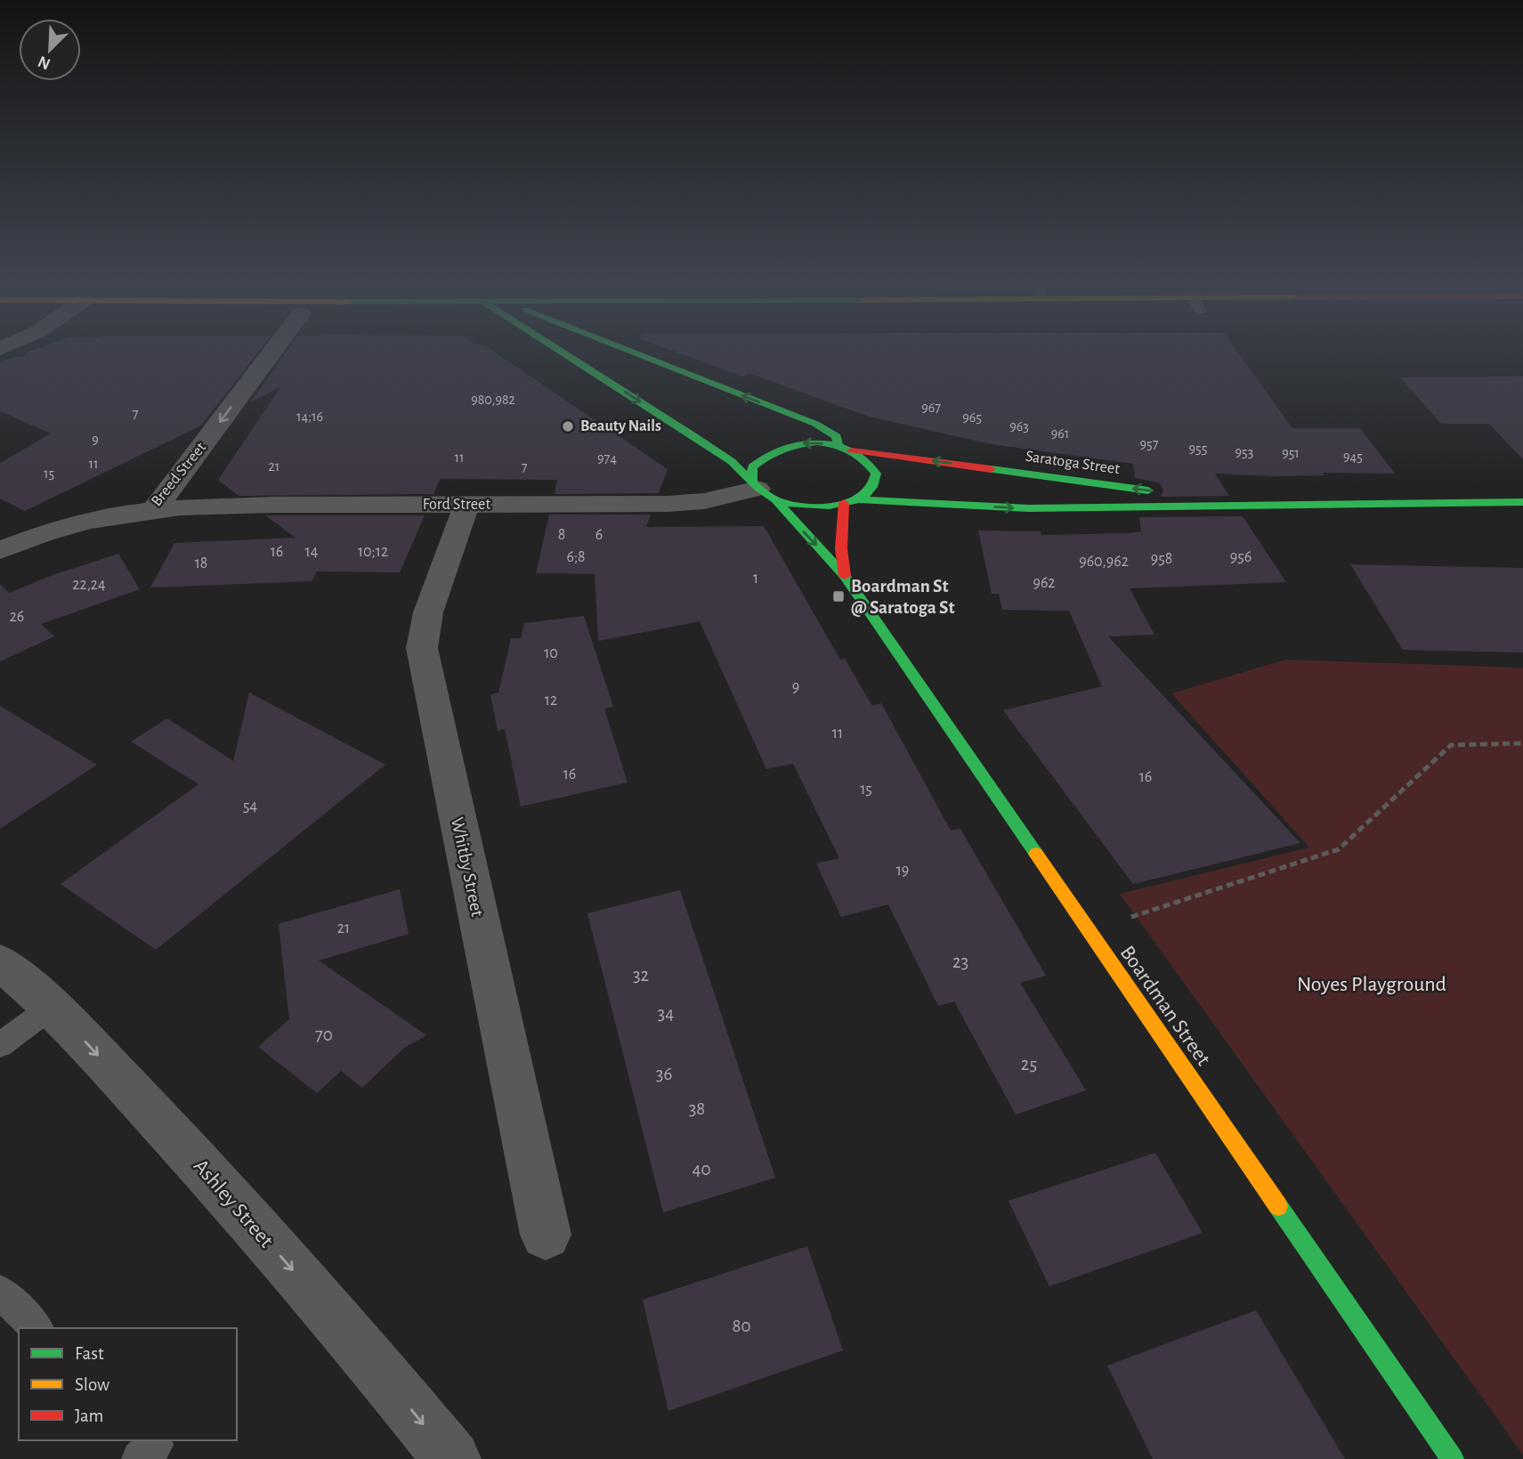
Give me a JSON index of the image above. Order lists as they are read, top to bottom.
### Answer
{
  "streets": {
    "main road": ["Saratoga Street", "Boardman Street"],
    "street": [
      "Breed Street",
      "Ford Street",
      "Whitby Street",
      "Ashley Street"
    ]
  },
  "crossings": [
    ["Saratoga Street", "Ford Street"],
    ["Saratoga Street", "Boardman Street"],
    ["Breed Street", "Ford Street"],
    ["Ford Street", "Whitby Street"],
    ["Ford Street", "Boardman Street"]
  ],
  "one_way": ["Breed Street", "Ashley Street"],
  "parks": ["Noyes Playground"],
  "places": {
    "other": ["Beauty Nails"],
    "transit": ["Boardman St @ Saratoga St"]
  },
  "house_numbers": [
    "980,982",
    "967",
    "7",
    "14;16",
    "965",
    "963",
    "961",
    "9",
    "957",
    "955",
    "953",
    "951",
    "945",
    "11",
    "974",
    "11",
    "21",
    "7",
    "15",
    "8",
    "6",
    "16",
    "14",
    "10;12",
    "6;8",
    "956",
    "958",
    "960,962",
    "18",
    "1",
    "962",
    "22,24",
    "26",
    "10",
    "9",
    "12",
    "11",
    "16",
    "16",
    "15",
    "54",
    "19",
    "21",
    "23",
    "32",
    "34",
    "70",
    "25",
    "36",
    "38",
    "40",
    "80"
  ],
  "legend": ["Fast", "Slow", "Jam"],
  "north": "bottom left"
}
